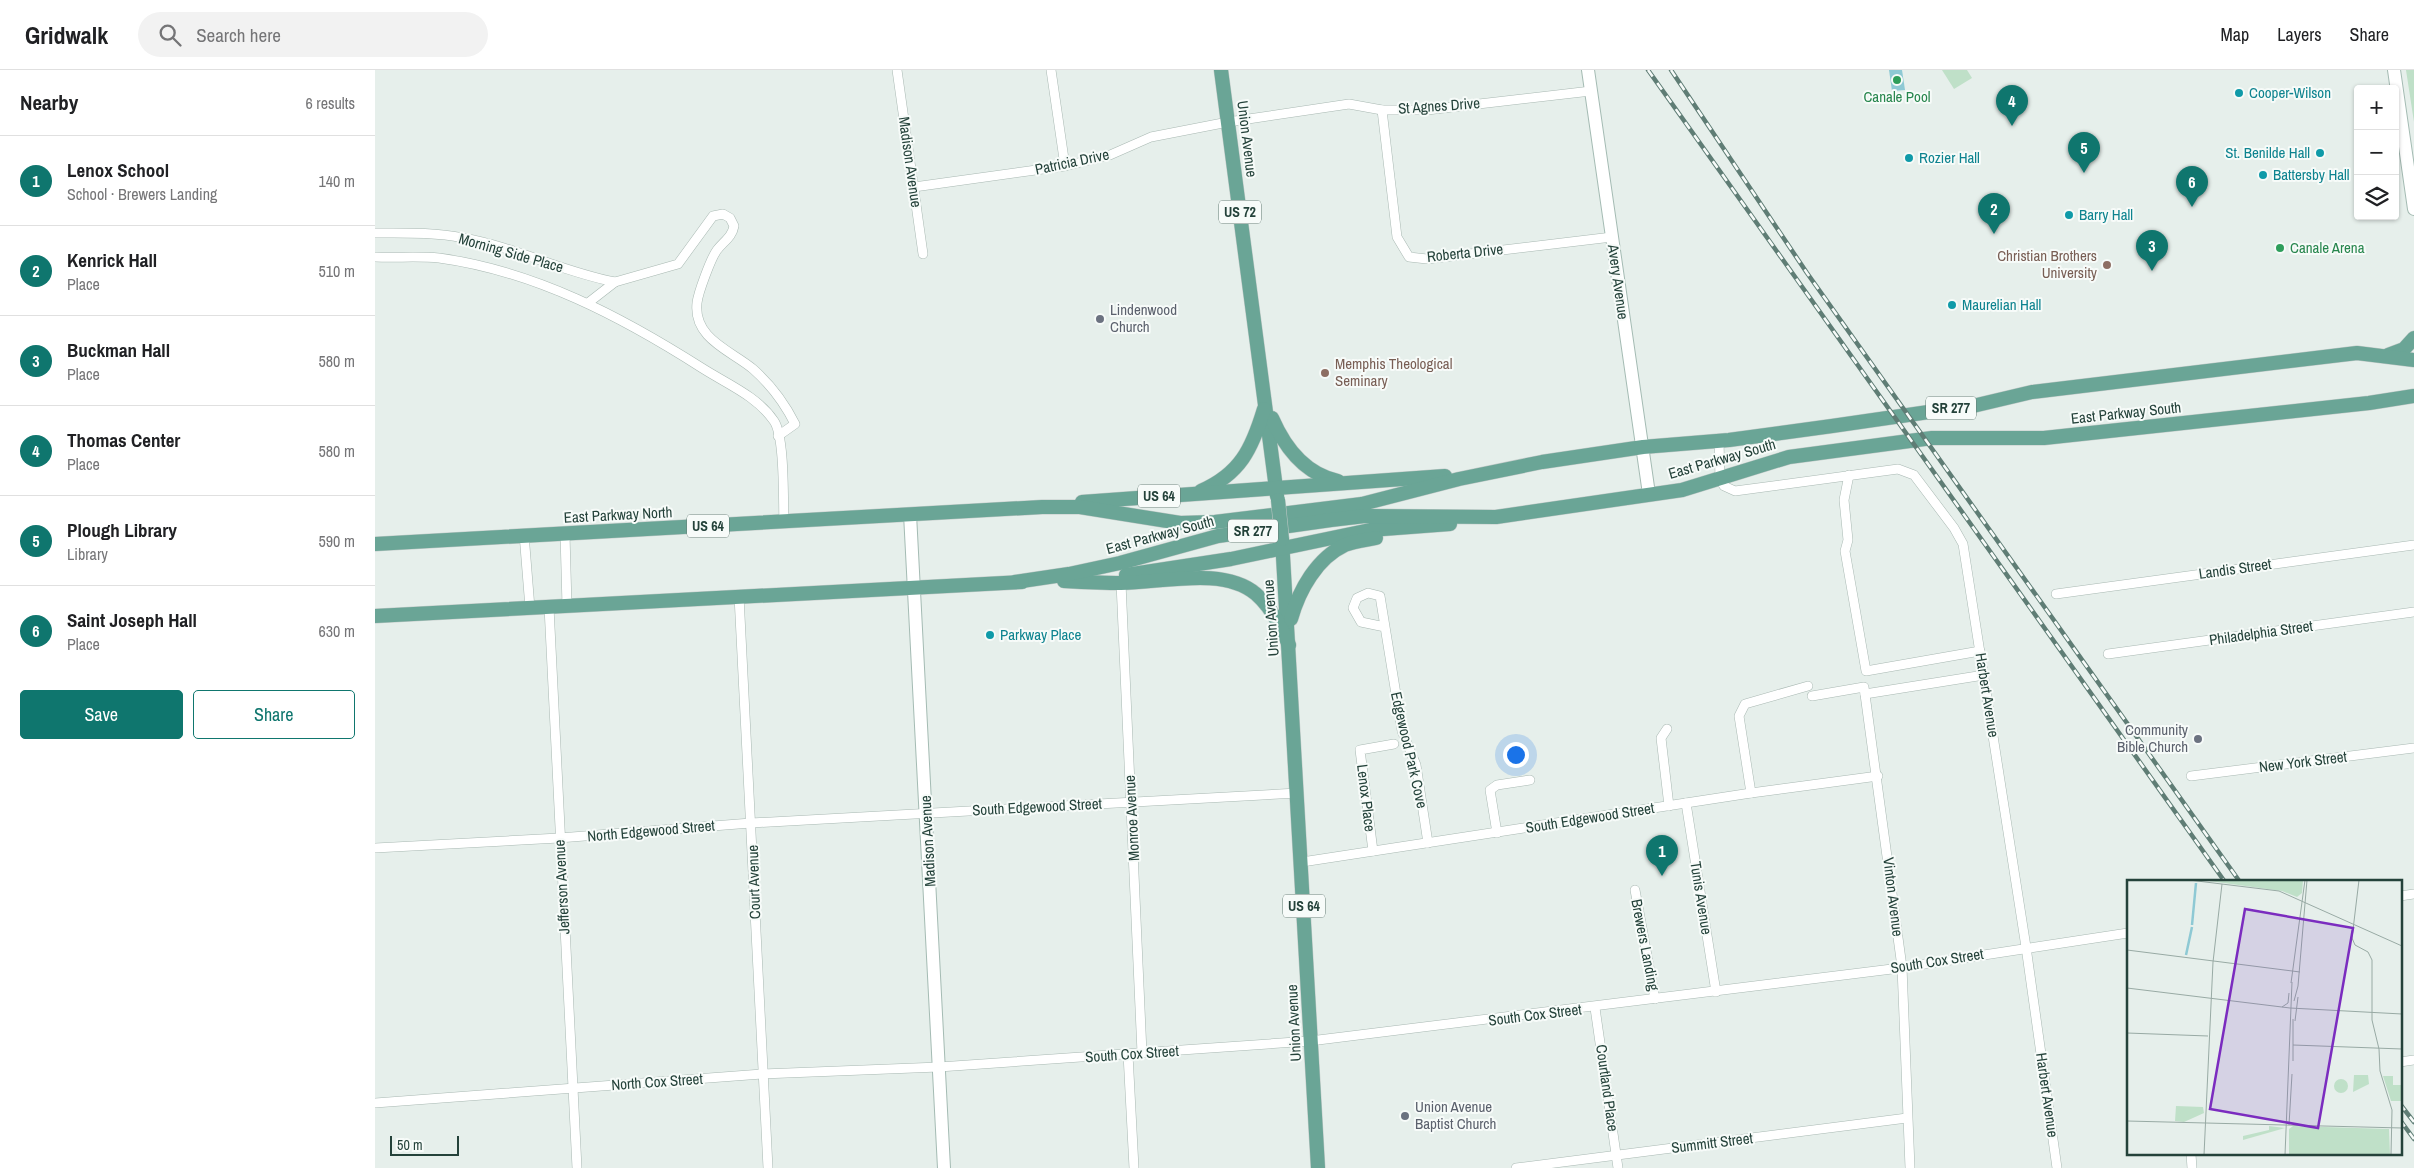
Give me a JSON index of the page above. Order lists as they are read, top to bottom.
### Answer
{
  "streets": {
    "main road": [
      "Union Avenue",
      "US 72",
      "SR 277",
      "East Parkway South",
      "US 64",
      "East Parkway North"
    ],
    "street": [
      "St Agnes Drive",
      "Madison Avenue",
      "Patricia Drive",
      "Morning Side Place",
      "Roberta Drive",
      "Avery Avenue",
      "Landis Street",
      "Philadelphia Street",
      "Harbert Avenue",
      "Edgewood Park Cove",
      "New York Street",
      "Lenox Place",
      "South Edgewood Street",
      "Monroe Avenue",
      "North Edgewood Street",
      "Court Avenue",
      "Jefferson Avenue",
      "Vinton Avenue",
      "Tunis Avenue",
      "Brewers Landing",
      "South Cox Street",
      "North Cox Street",
      "Courtland Place",
      "Summitt Street"
    ]
  },
  "crossings": [
    ["St Agnes Drive", "Union Avenue"],
    ["St Agnes Drive", "Patricia Drive"],
    ["St Agnes Drive", "Roberta Drive"],
    ["St Agnes Drive", "Avery Avenue"],
    ["Union Avenue", "Patricia Drive"],
    ["Union Avenue", "US 64"],
    ["Union Avenue", "South Edgewood Street"],
    ["Union Avenue", "South Cox Street"],
    ["Madison Avenue", "Patricia Drive"],
    ["Madison Avenue", "US 64"],
    ["Madison Avenue", "East Parkway North"],
    ["Madison Avenue", "South Edgewood Street"],
    ["Madison Avenue", "North Edgewood Street"],
    ["Madison Avenue", "South Cox Street"],
    ["Madison Avenue", "North Cox Street"],
    ["Morning Side Place", "East Parkway North"],
    ["Roberta Drive", "Avery Avenue"],
    ["Avery Avenue", "East Parkway South"],
    ["East Parkway South", "US 64"],
    ["East Parkway South", "East Parkway North"],
    ["East Parkway South", "Harbert Avenue"],
    ["US 64", "East Parkway North"],
    ["US 64", "Monroe Avenue"],
    ["US 64", "Court Avenue"],
    ["US 64", "Jefferson Avenue"],
    ["Harbert Avenue", "South Cox Street"],
    ["Edgewood Park Cove", "South Edgewood Street"],
    ["Lenox Place", "South Edgewood Street"],
    ["South Edgewood Street", "Monroe Avenue"],
    ["South Edgewood Street", "North Edgewood Street"],
    ["South Edgewood Street", "Vinton Avenue"],
    ["South Edgewood Street", "Tunis Avenue"],
    ["Monroe Avenue", "South Cox Street"],
    ["North Edgewood Street", "Court Avenue"],
    ["North Edgewood Street", "Jefferson Avenue"],
    ["Court Avenue", "North Cox Street"],
    ["Jefferson Avenue", "North Cox Street"],
    ["Vinton Avenue", "South Cox Street"],
    ["Vinton Avenue", "Summitt Street"],
    ["Tunis Avenue", "South Cox Street"],
    ["Brewers Landing", "South Cox Street"],
    ["South Cox Street", "North Cox Street"],
    ["South Cox Street", "Courtland Place"],
    ["Courtland Place", "Summitt Street"]
  ],
  "places": [
    "Canale Pool",
    "Cooper-Wilson",
    "St. Benilde Hall",
    "Rozier Hall",
    "Battersby Hall",
    "Barry Hall",
    "Canale Arena",
    "Christian Brothers University",
    "Maurelian Hall",
    "Lindenwood Church",
    "Memphis Theological Seminary",
    "Parkway Place",
    "Community Bible Church",
    "Union Avenue Baptist Church"
  ],
  "scale_bar": "50 m",
  "page": {
    "header": "Gridwalk",
    "search": "Search here",
    "nav": ["Map", "Layers", "Share"],
    "heading": ["Nearby", "6 results"],
    "map_buttons": ["+", "−"],
    "pins": [
      "4",
      "5",
      "6",
      "2",
      "3",
      "1"
    ],
    "list": [
      {
        "mark": "1",
        "name": "Lenox School",
        "note": "School · Brewers Landing",
        "value": "140 m"
      },
      {
        "mark": "2",
        "name": "Kenrick Hall",
        "note": "Place",
        "value": "510 m"
      },
      {
        "mark": "3",
        "name": "Buckman Hall",
        "note": "Place",
        "value": "580 m"
      },
      {
        "mark": "4",
        "name": "Thomas Center",
        "note": "Place",
        "value": "580 m"
      },
      {
        "mark": "5",
        "name": "Plough Library",
        "note": "Library",
        "value": "590 m"
      },
      {
        "mark": "6",
        "name": "Saint Joseph Hall",
        "note": "Place",
        "value": "630 m"
      }
    ],
    "buttons": ["Save", "Share"],
    "scale": "50 m"
  }
}
